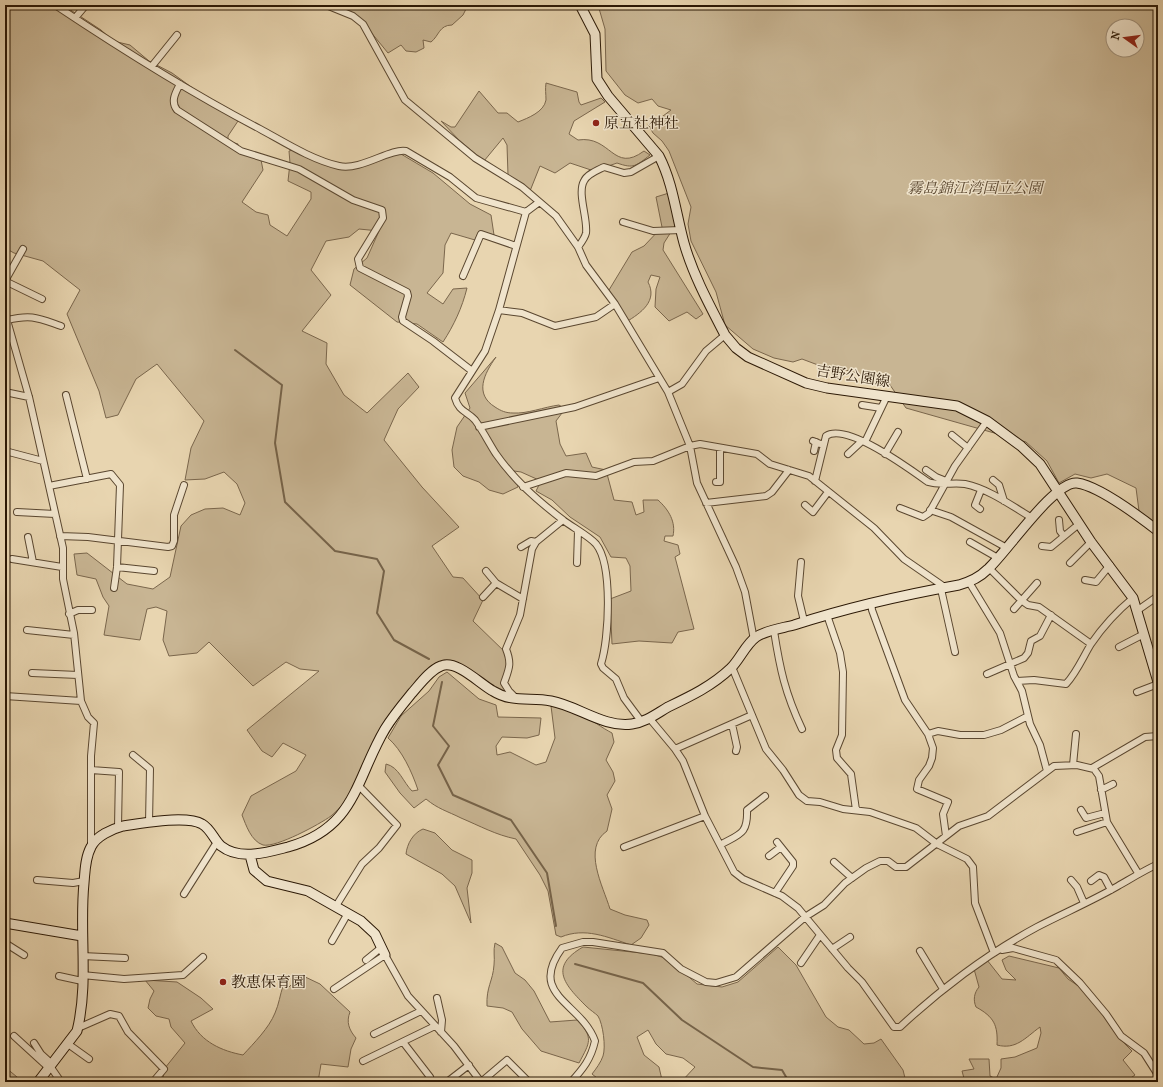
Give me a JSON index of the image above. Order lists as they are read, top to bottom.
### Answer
{
  "streets": {
    "street": ["吉野公園線"]
  },
  "parks": ["霧島錦江湾国立公園"],
  "places": ["原五社神社", "教恵保育園"],
  "north": "left"
}
